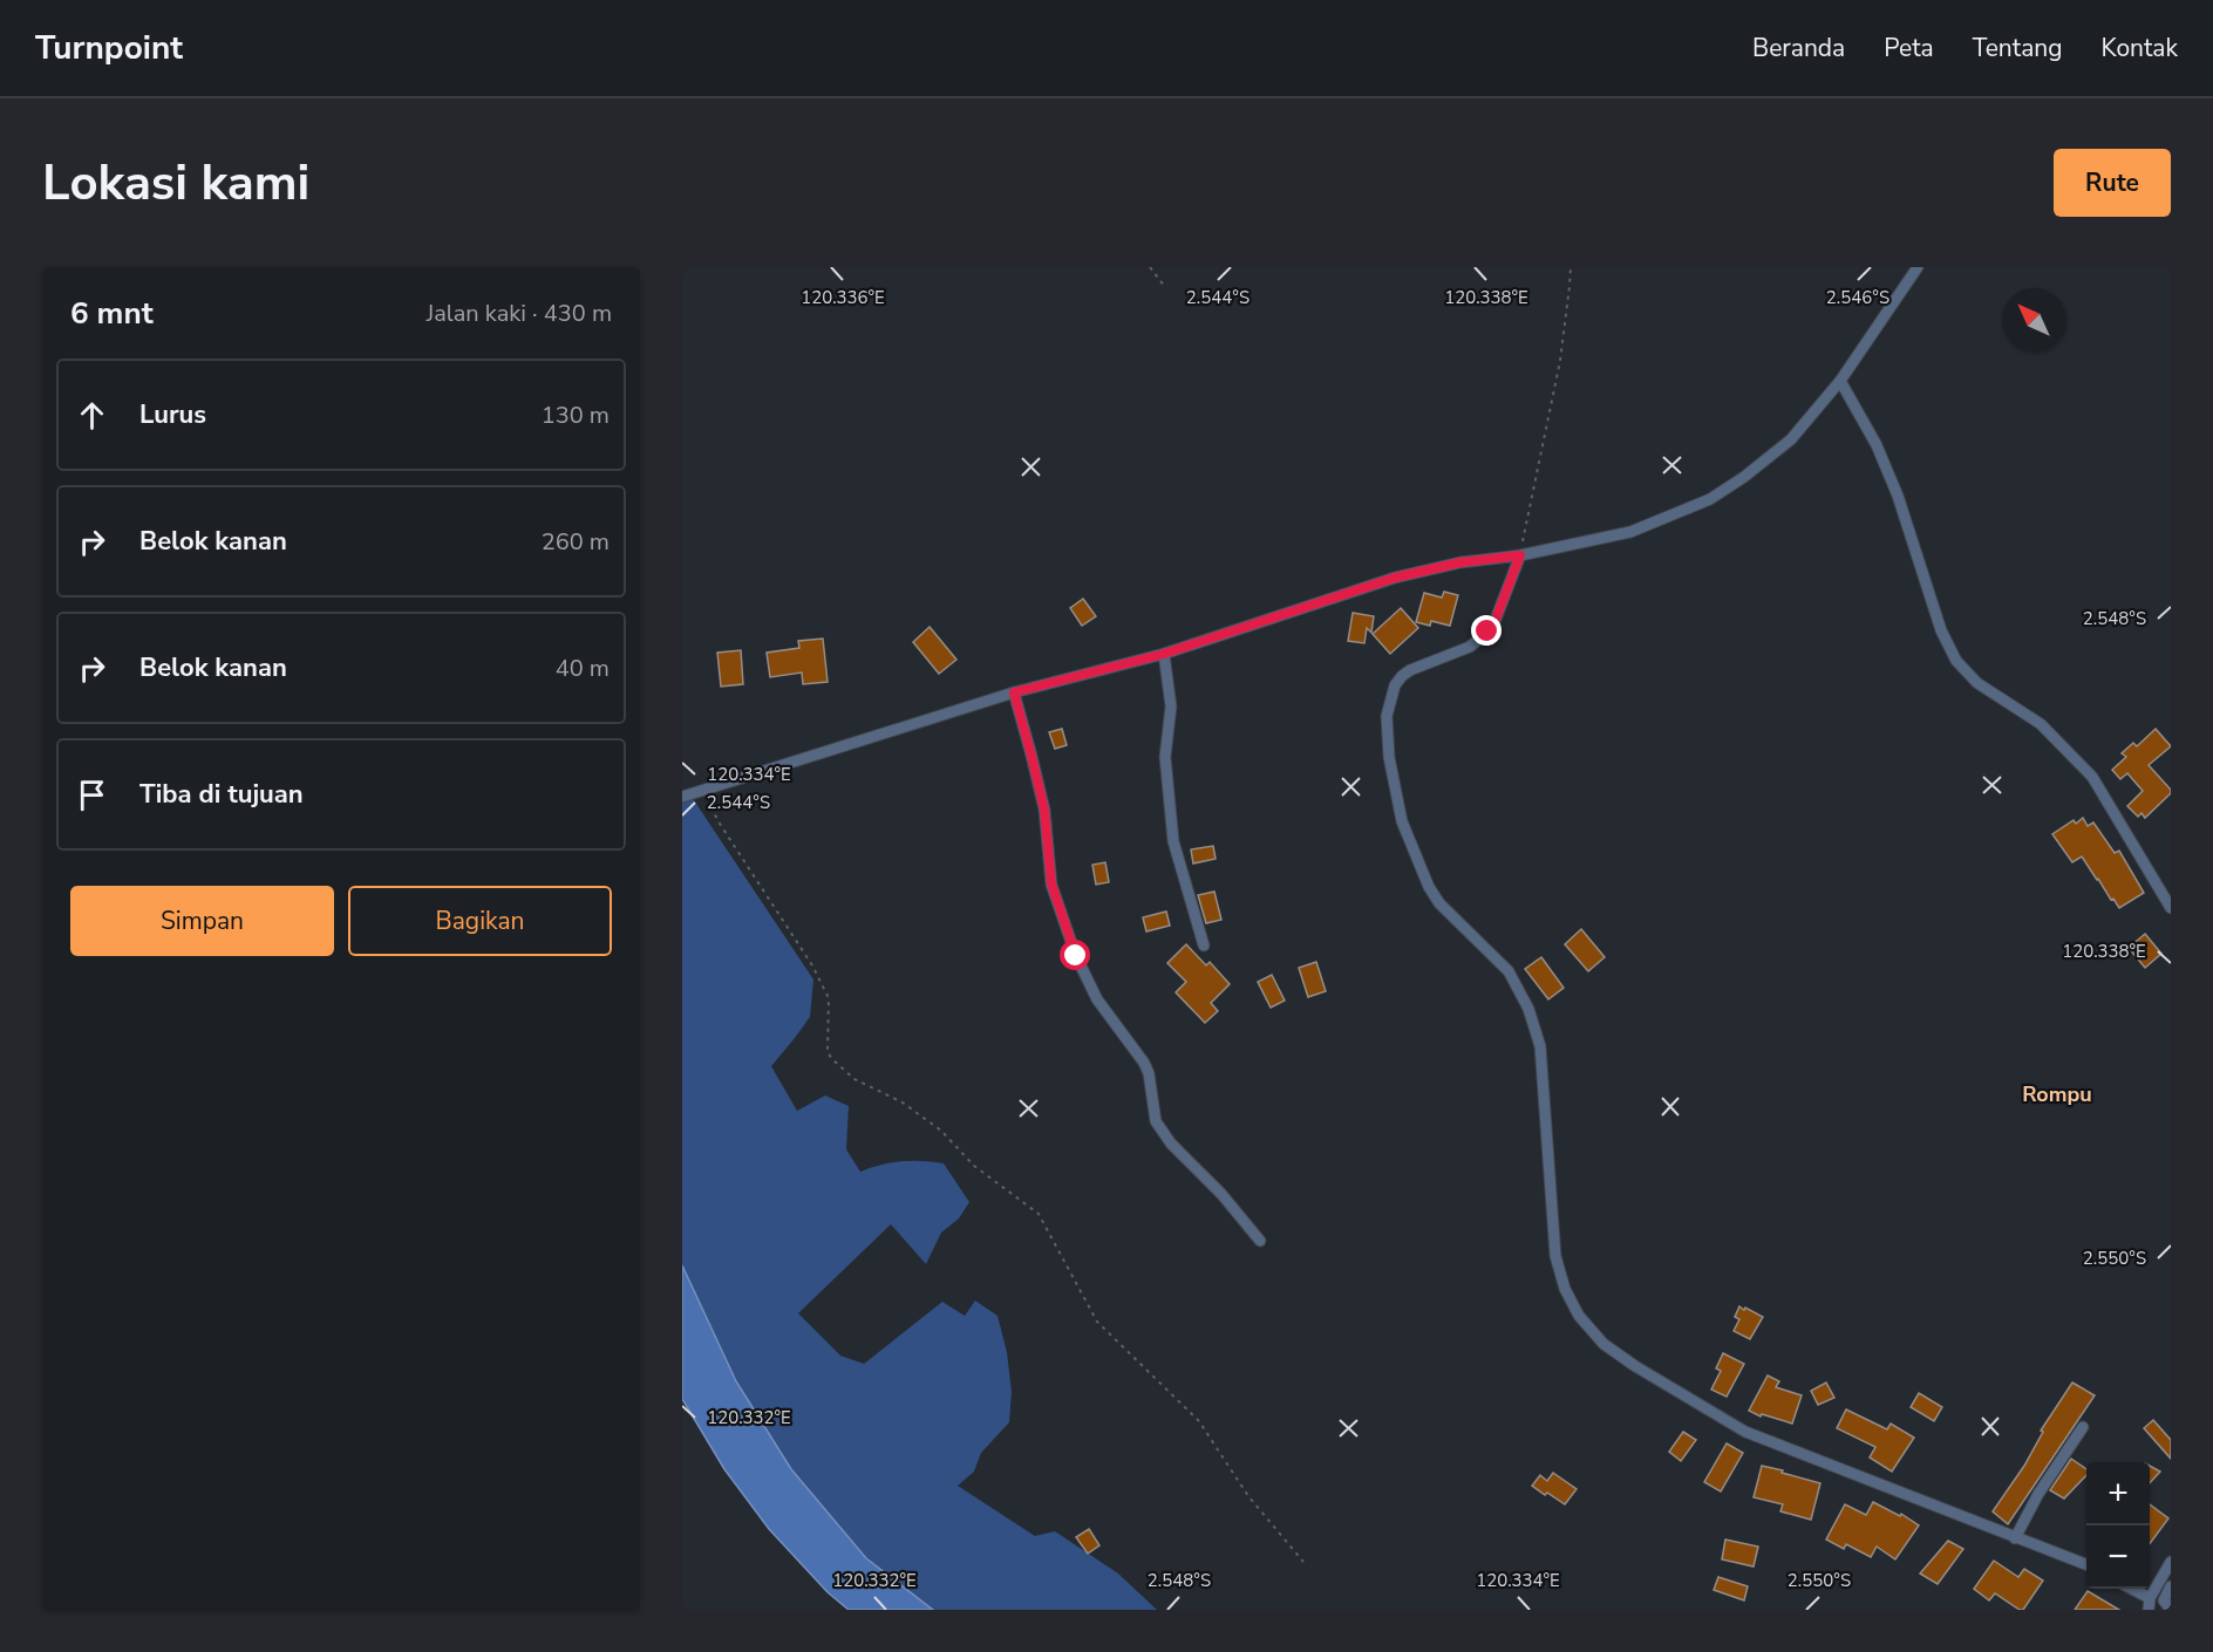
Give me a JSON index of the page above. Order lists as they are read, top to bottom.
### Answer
{
  "districts": ["Rompu"],
  "north": "top left",
  "page": {
    "header": "Turnpoint",
    "nav": [
      "Beranda",
      "Peta",
      "Tentang",
      "Kontak"
    ],
    "buttons": [
      "Rute",
      ["Simpan", "Bagikan"]
    ],
    "title": "Lokasi kami",
    "heading": ["6 mnt", "Jalan kaki · 430 m"],
    "list": [
      ["Lurus", "130 m"],
      ["Belok kanan", "260 m"],
      ["Belok kanan", "40 m"],
      "Tiba di tujuan"
    ],
    "map_buttons": ["+", "−"]
  },
  "coordinates": [
    "120.338°E",
    "120.336°E",
    "2.546°S",
    "2.544°S",
    "2.548°S",
    "120.334°E",
    "2.550°S",
    "120.332°E"
  ]
}
